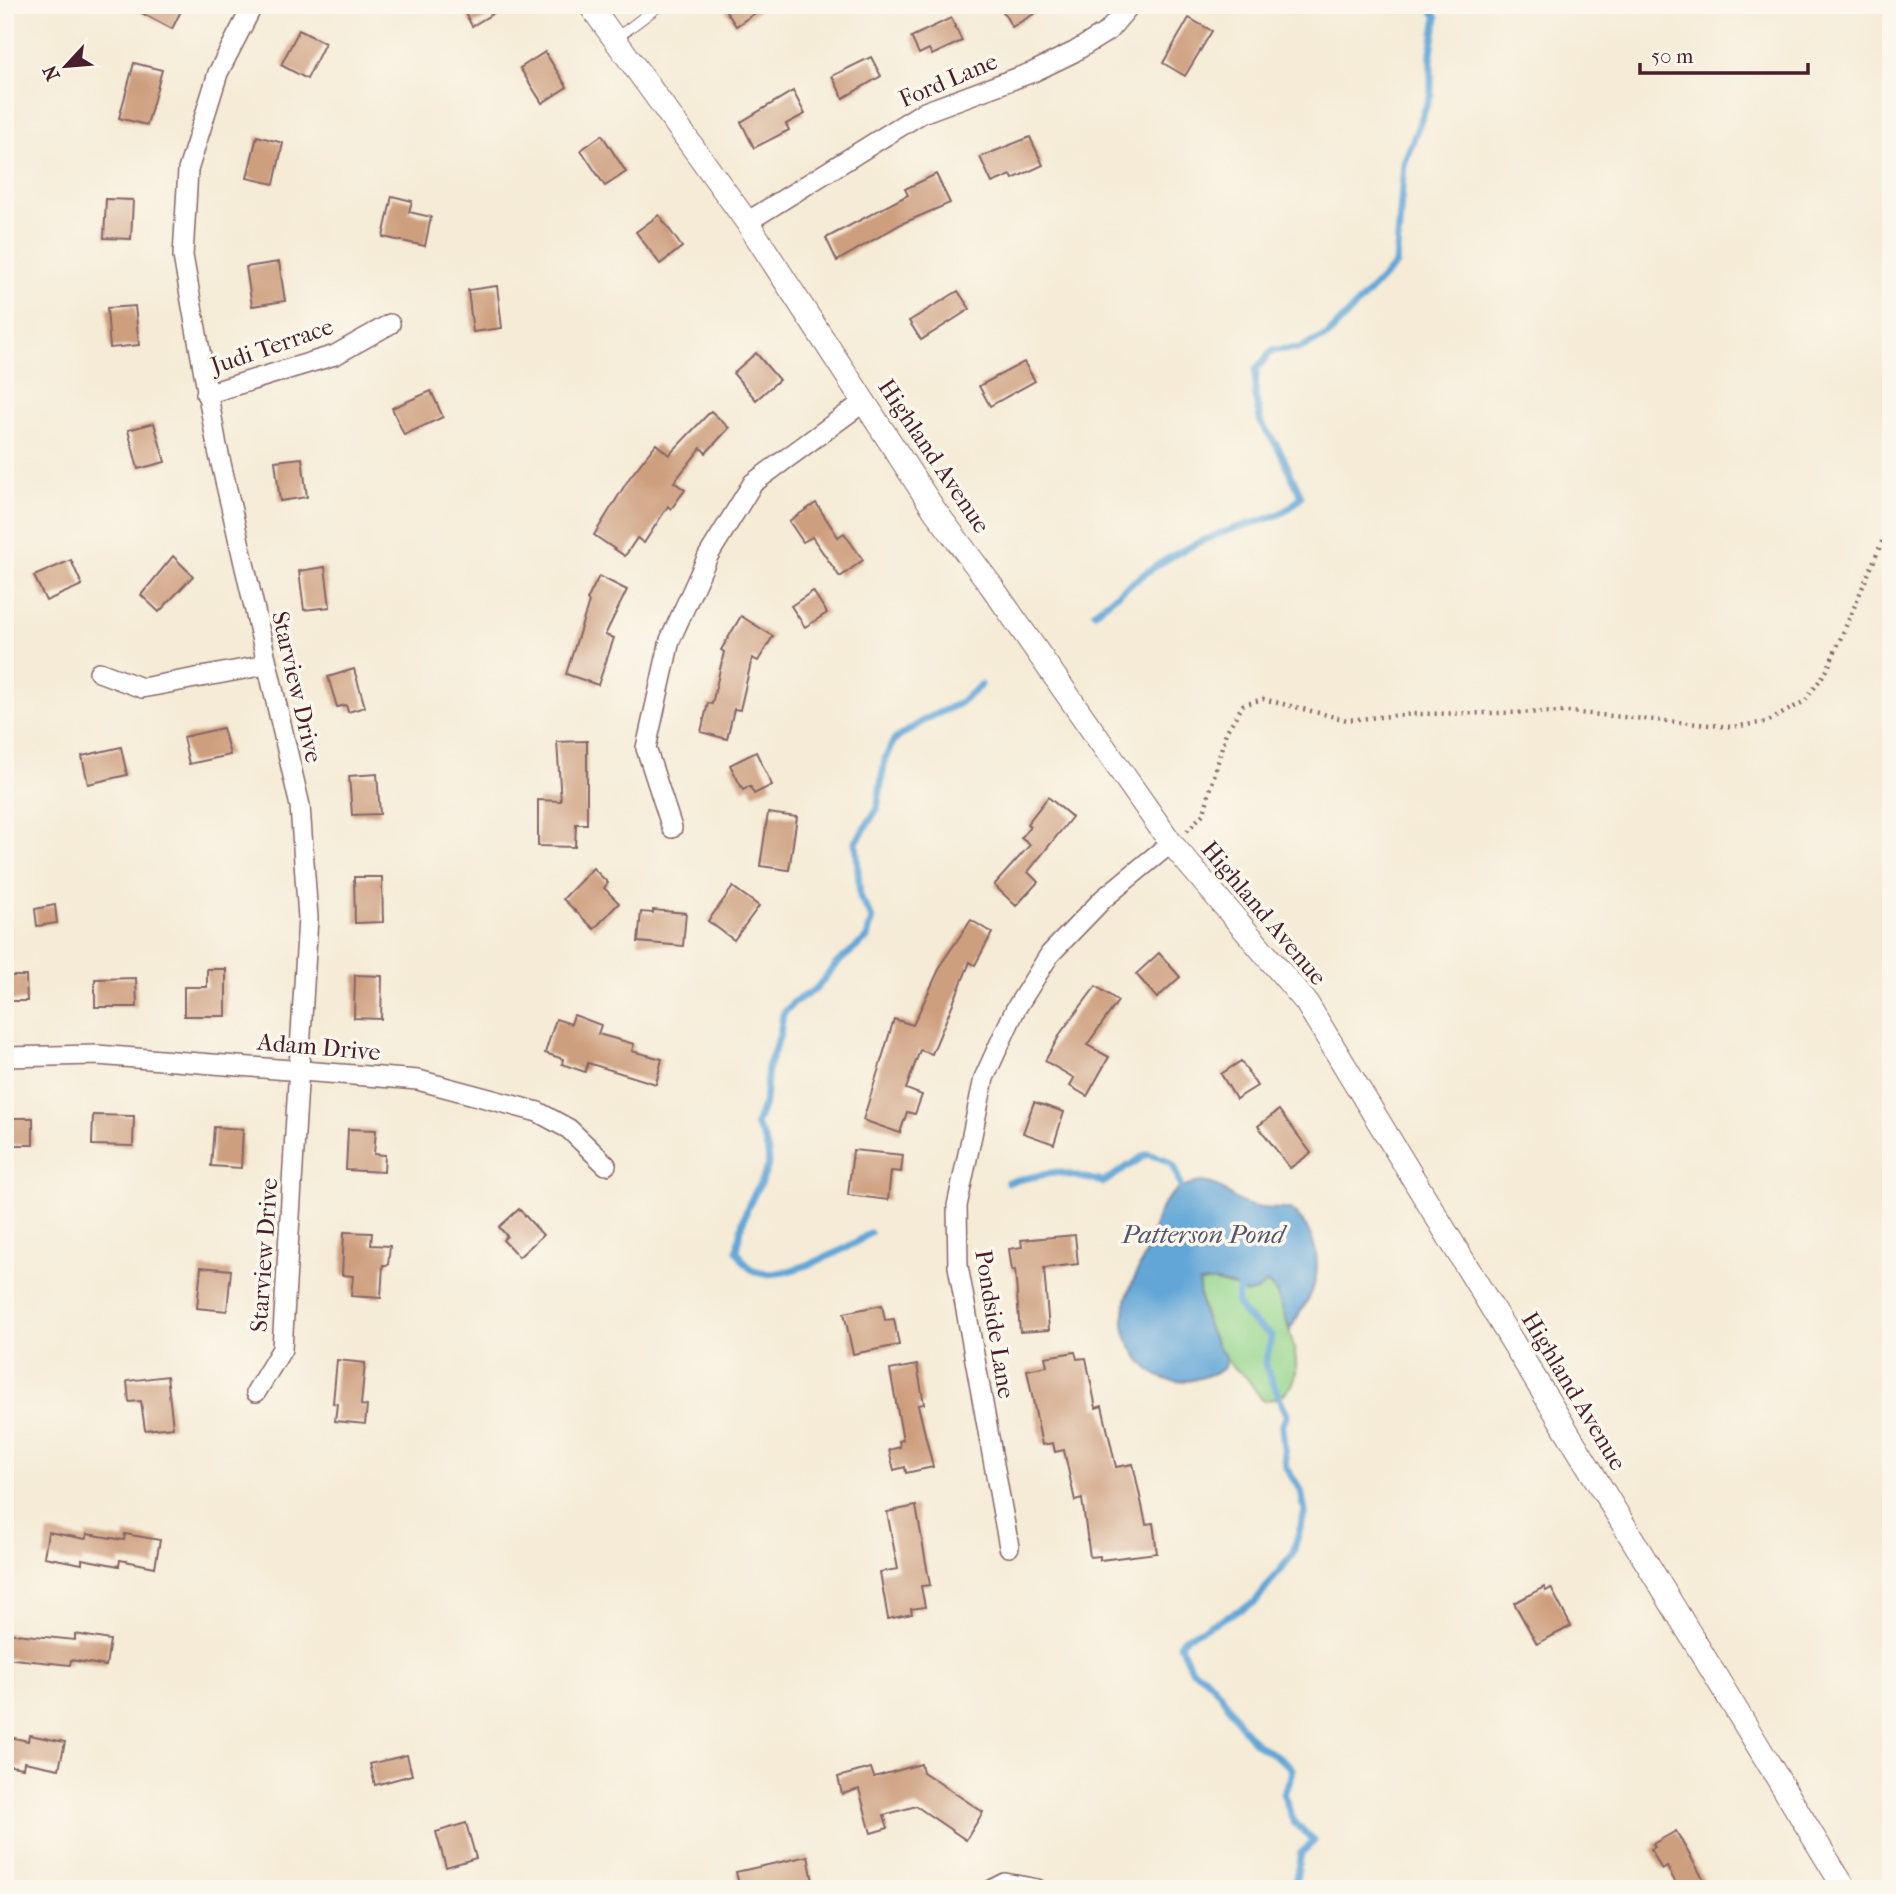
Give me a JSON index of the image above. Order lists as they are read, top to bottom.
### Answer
{
  "streets": {
    "street": [
      "Ford Lane",
      "Judi Terrace",
      "Highland Avenue",
      "Starview Drive",
      "Adam Drive",
      "Pondside Lane"
    ]
  },
  "crossings": [
    ["Ford Lane", "Highland Avenue"],
    ["Judi Terrace", "Starview Drive"],
    ["Highland Avenue", "Pondside Lane"],
    ["Starview Drive", "Adam Drive"]
  ],
  "water": ["Patterson Pond"],
  "scale_bar": "50 m",
  "north": "bottom left"
}
